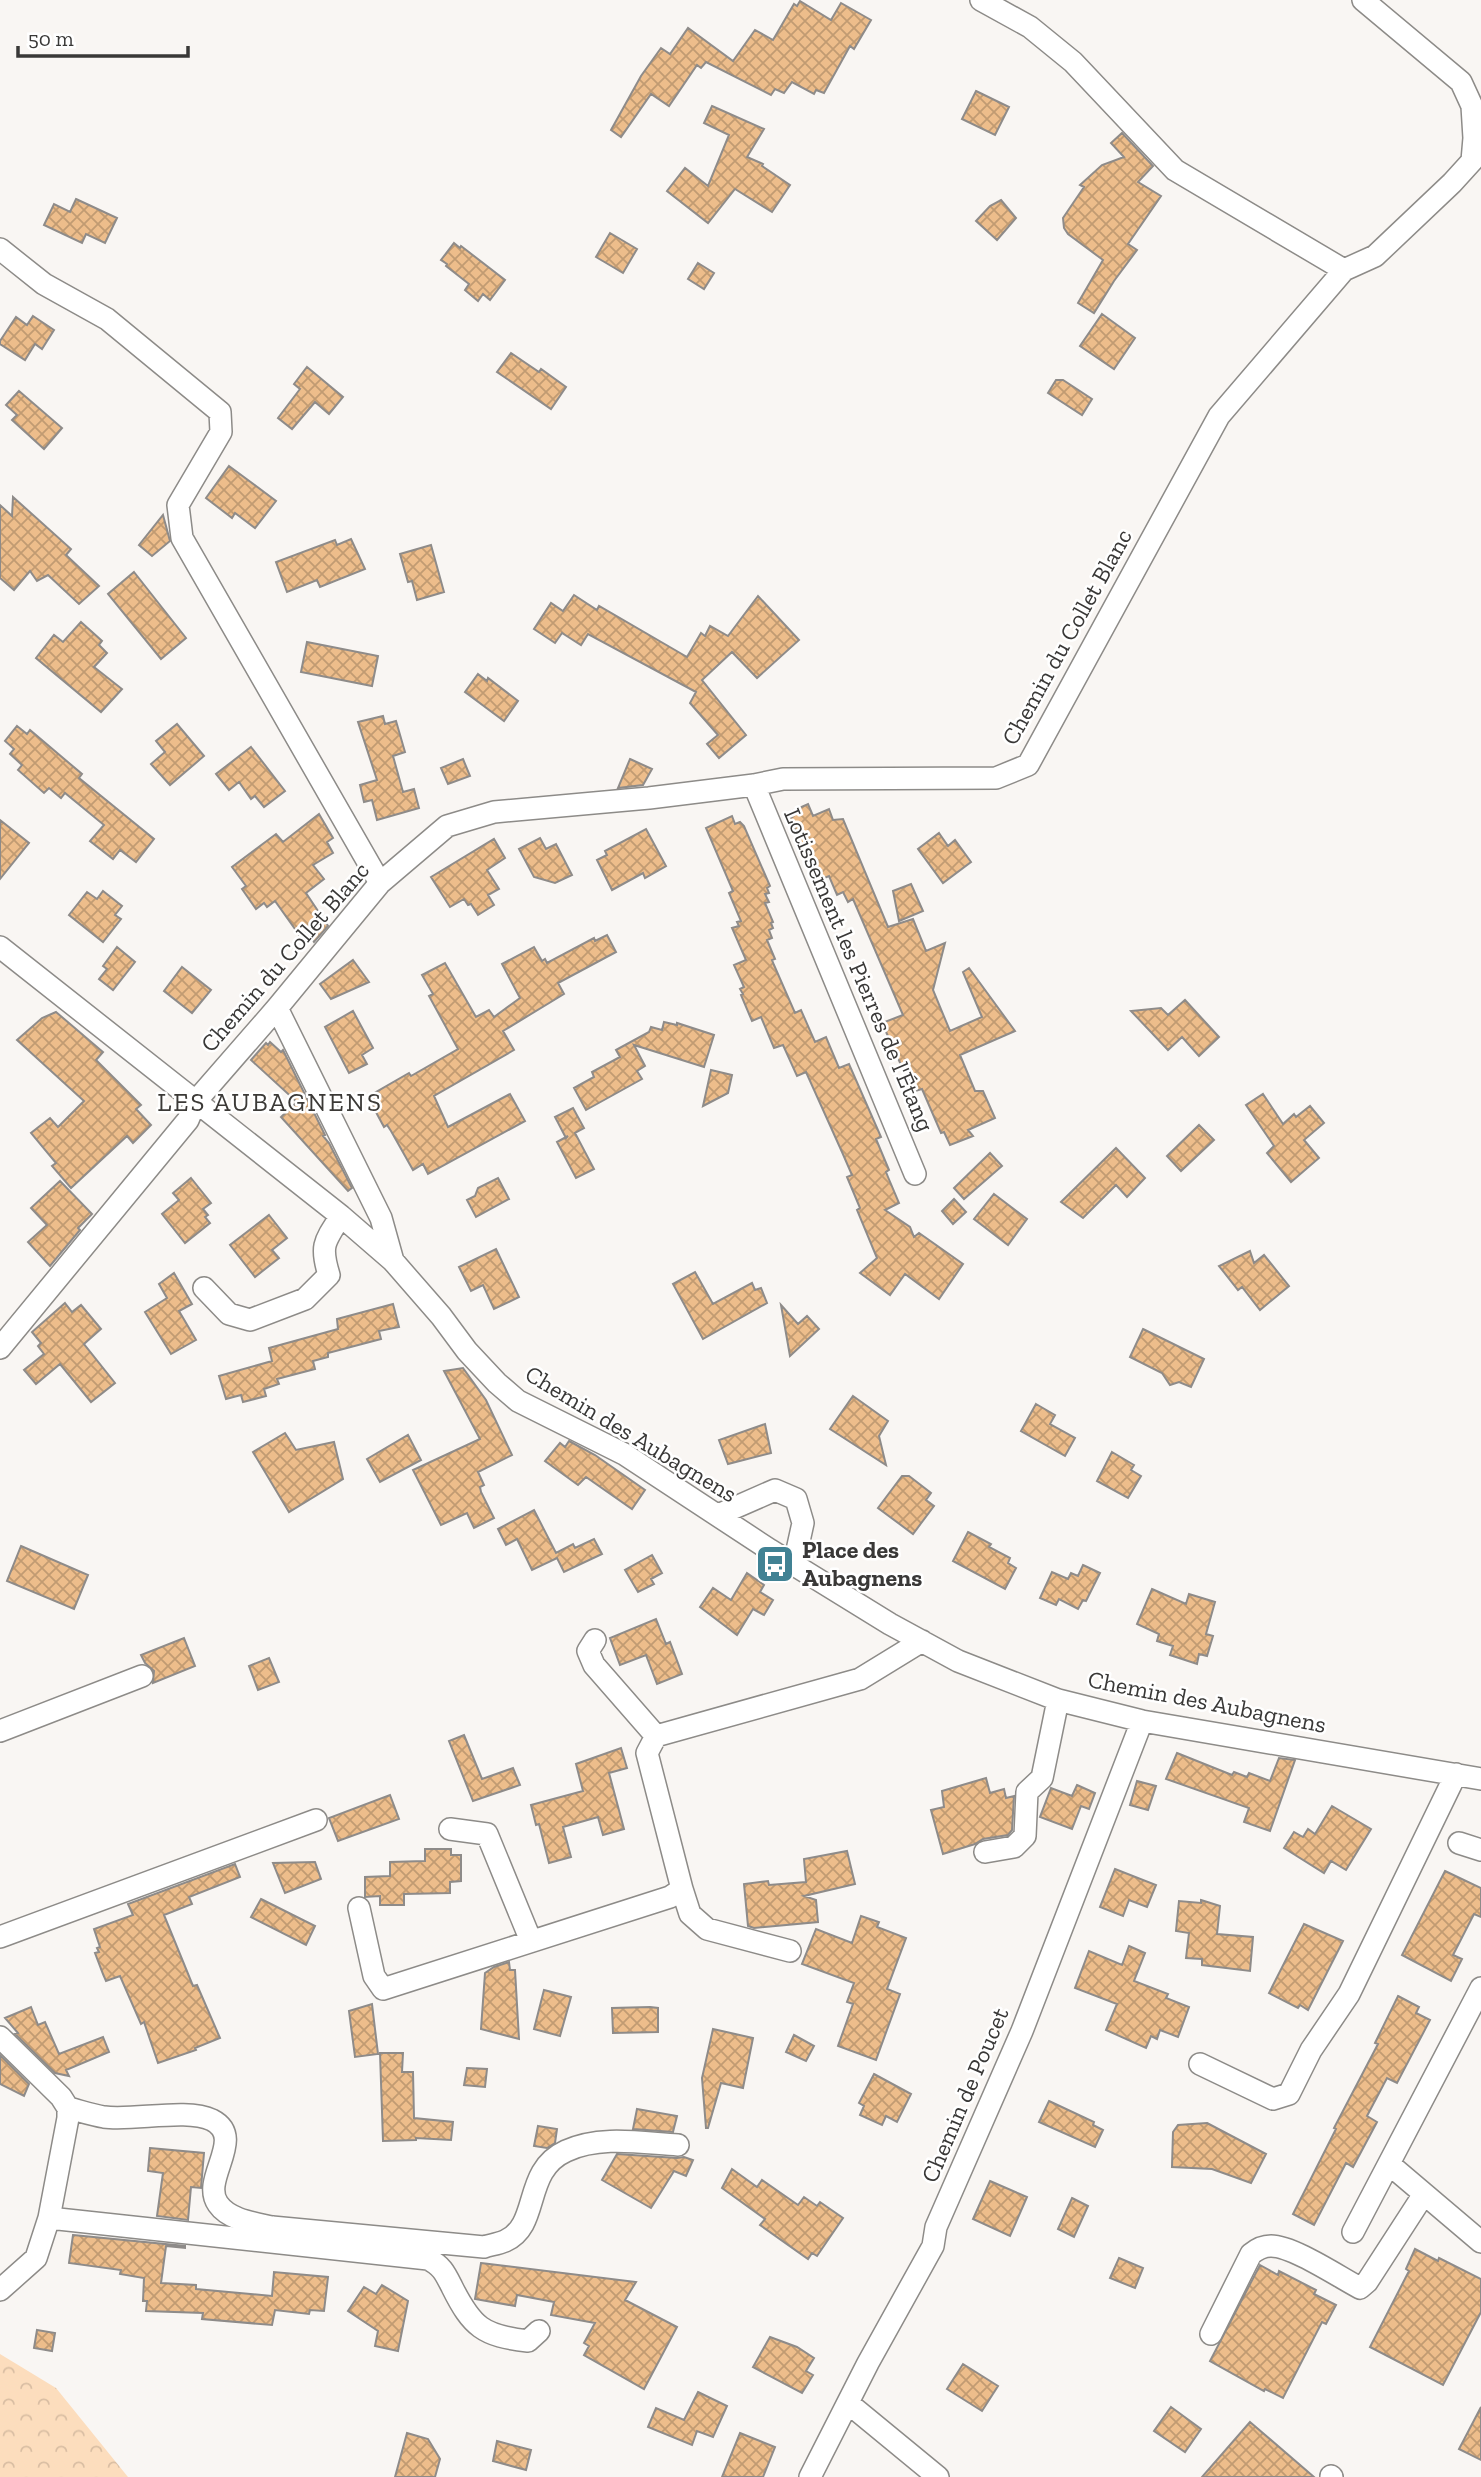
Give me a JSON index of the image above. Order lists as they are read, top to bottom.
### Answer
{
  "streets": {
    "street": [
      "Chemin du Collet Blanc",
      "Lotissement les Pierres de l'Étang",
      "Chemin des Aubagnens",
      "Chemin de Poucet"
    ]
  },
  "crossings": [
    ["Chemin du Collet Blanc", "Lotissement les Pierres de l'Étang"],
    ["Chemin du Collet Blanc", "Chemin des Aubagnens"],
    ["Chemin des Aubagnens", "Chemin de Poucet"]
  ],
  "districts": ["LES AUBAGNENS"],
  "places": {
    "bus stop": ["Place des Aubagnens"]
  },
  "scale_bar": "50 m"
}
